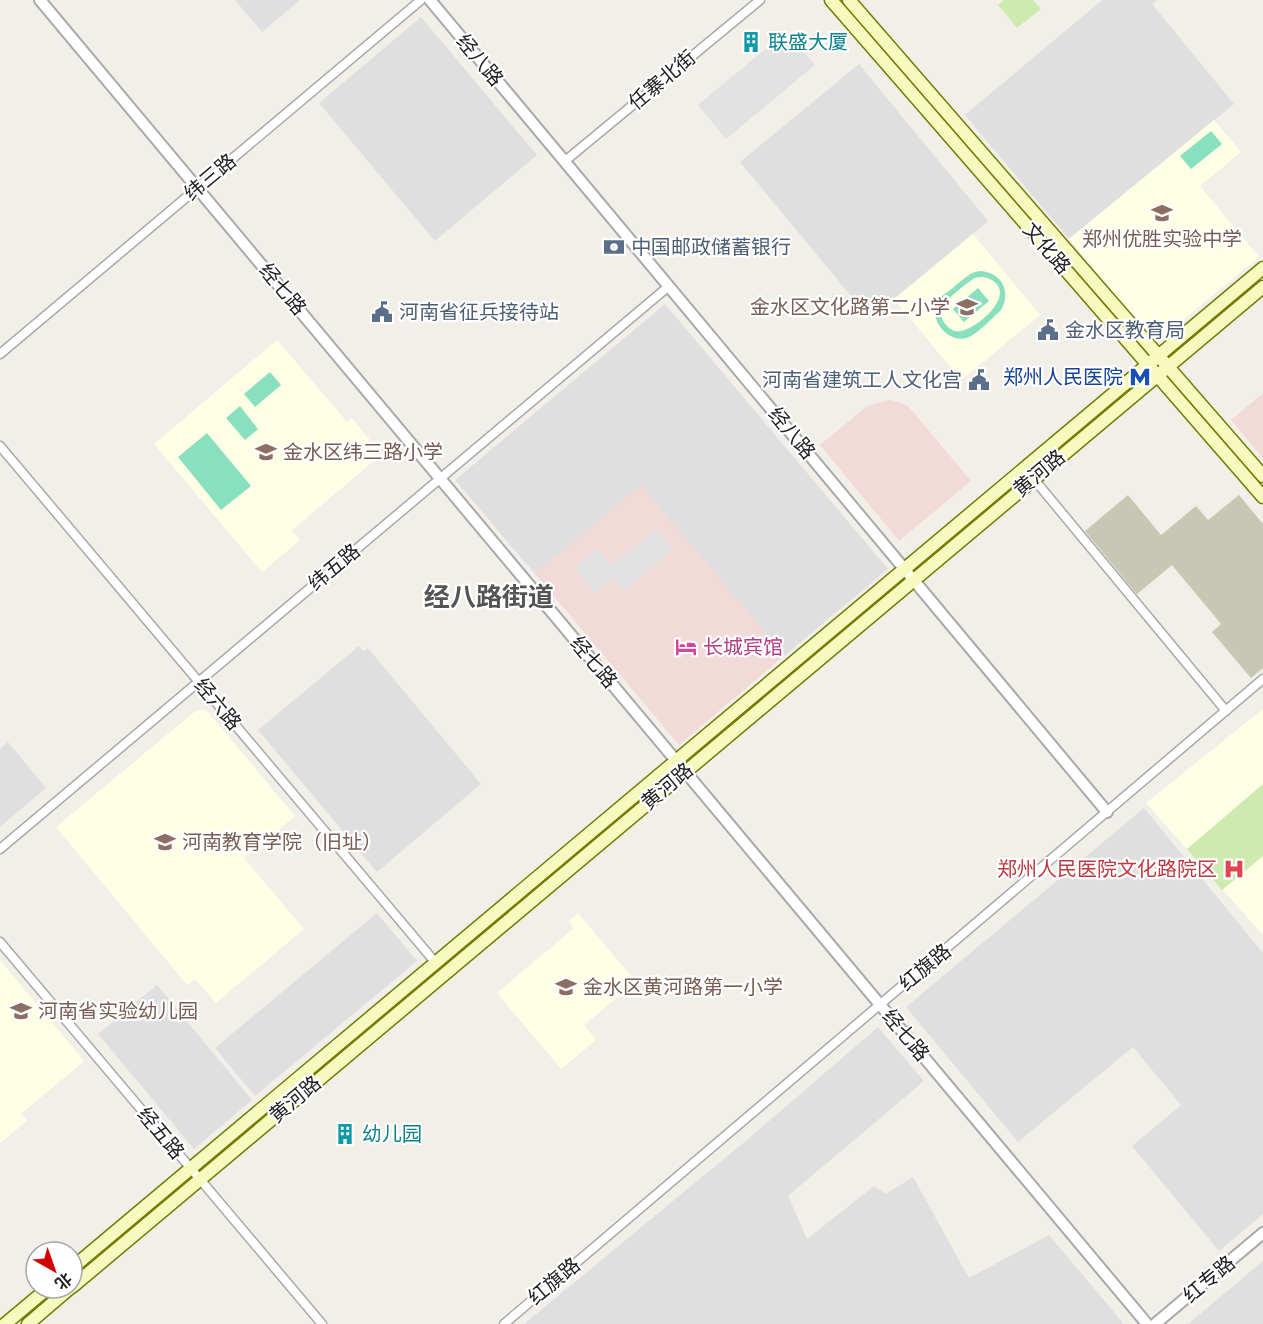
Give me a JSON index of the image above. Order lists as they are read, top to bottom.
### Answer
{
  "streets": {
    "main road": ["文化路", "黄河路"],
    "street": [
      "经八路",
      "任寨北街",
      "纬三路",
      "经七路",
      "纬五路",
      "经六路",
      "红旗路",
      "经五路",
      "红专路"
    ]
  },
  "crossings": [
    ["经八路", "任寨北街"],
    ["经八路", "黄河路"],
    ["经八路", "纬五路"],
    ["经八路", "红旗路"],
    ["纬三路", "经七路"],
    ["文化路", "黄河路"],
    ["经七路", "黄河路"],
    ["经七路", "纬五路"],
    ["经七路", "红旗路"],
    ["黄河路", "经六路"],
    ["黄河路", "经五路"],
    ["纬五路", "经六路"]
  ],
  "districts": ["经八路街道"],
  "places": {
    "building": ["联盛大厦", "幼儿园"],
    "school or university": [
      "郑州优胜实验中学",
      "金水区文化路第二小学",
      "金水区纬三路小学",
      "河南教育学院（旧址）",
      "金水区黄河路第一小学",
      "河南省实验幼儿园"
    ],
    "bank": ["中国邮政储蓄银行"],
    "public building": ["河南省征兵接待站", "金水区教育局", "河南省建筑工人文化宫"],
    "metro station": ["郑州人民医院"],
    "hotel": ["长城宾馆"],
    "hospital": ["郑州人民医院文化路院区"]
  },
  "north": "bottom right"
}
